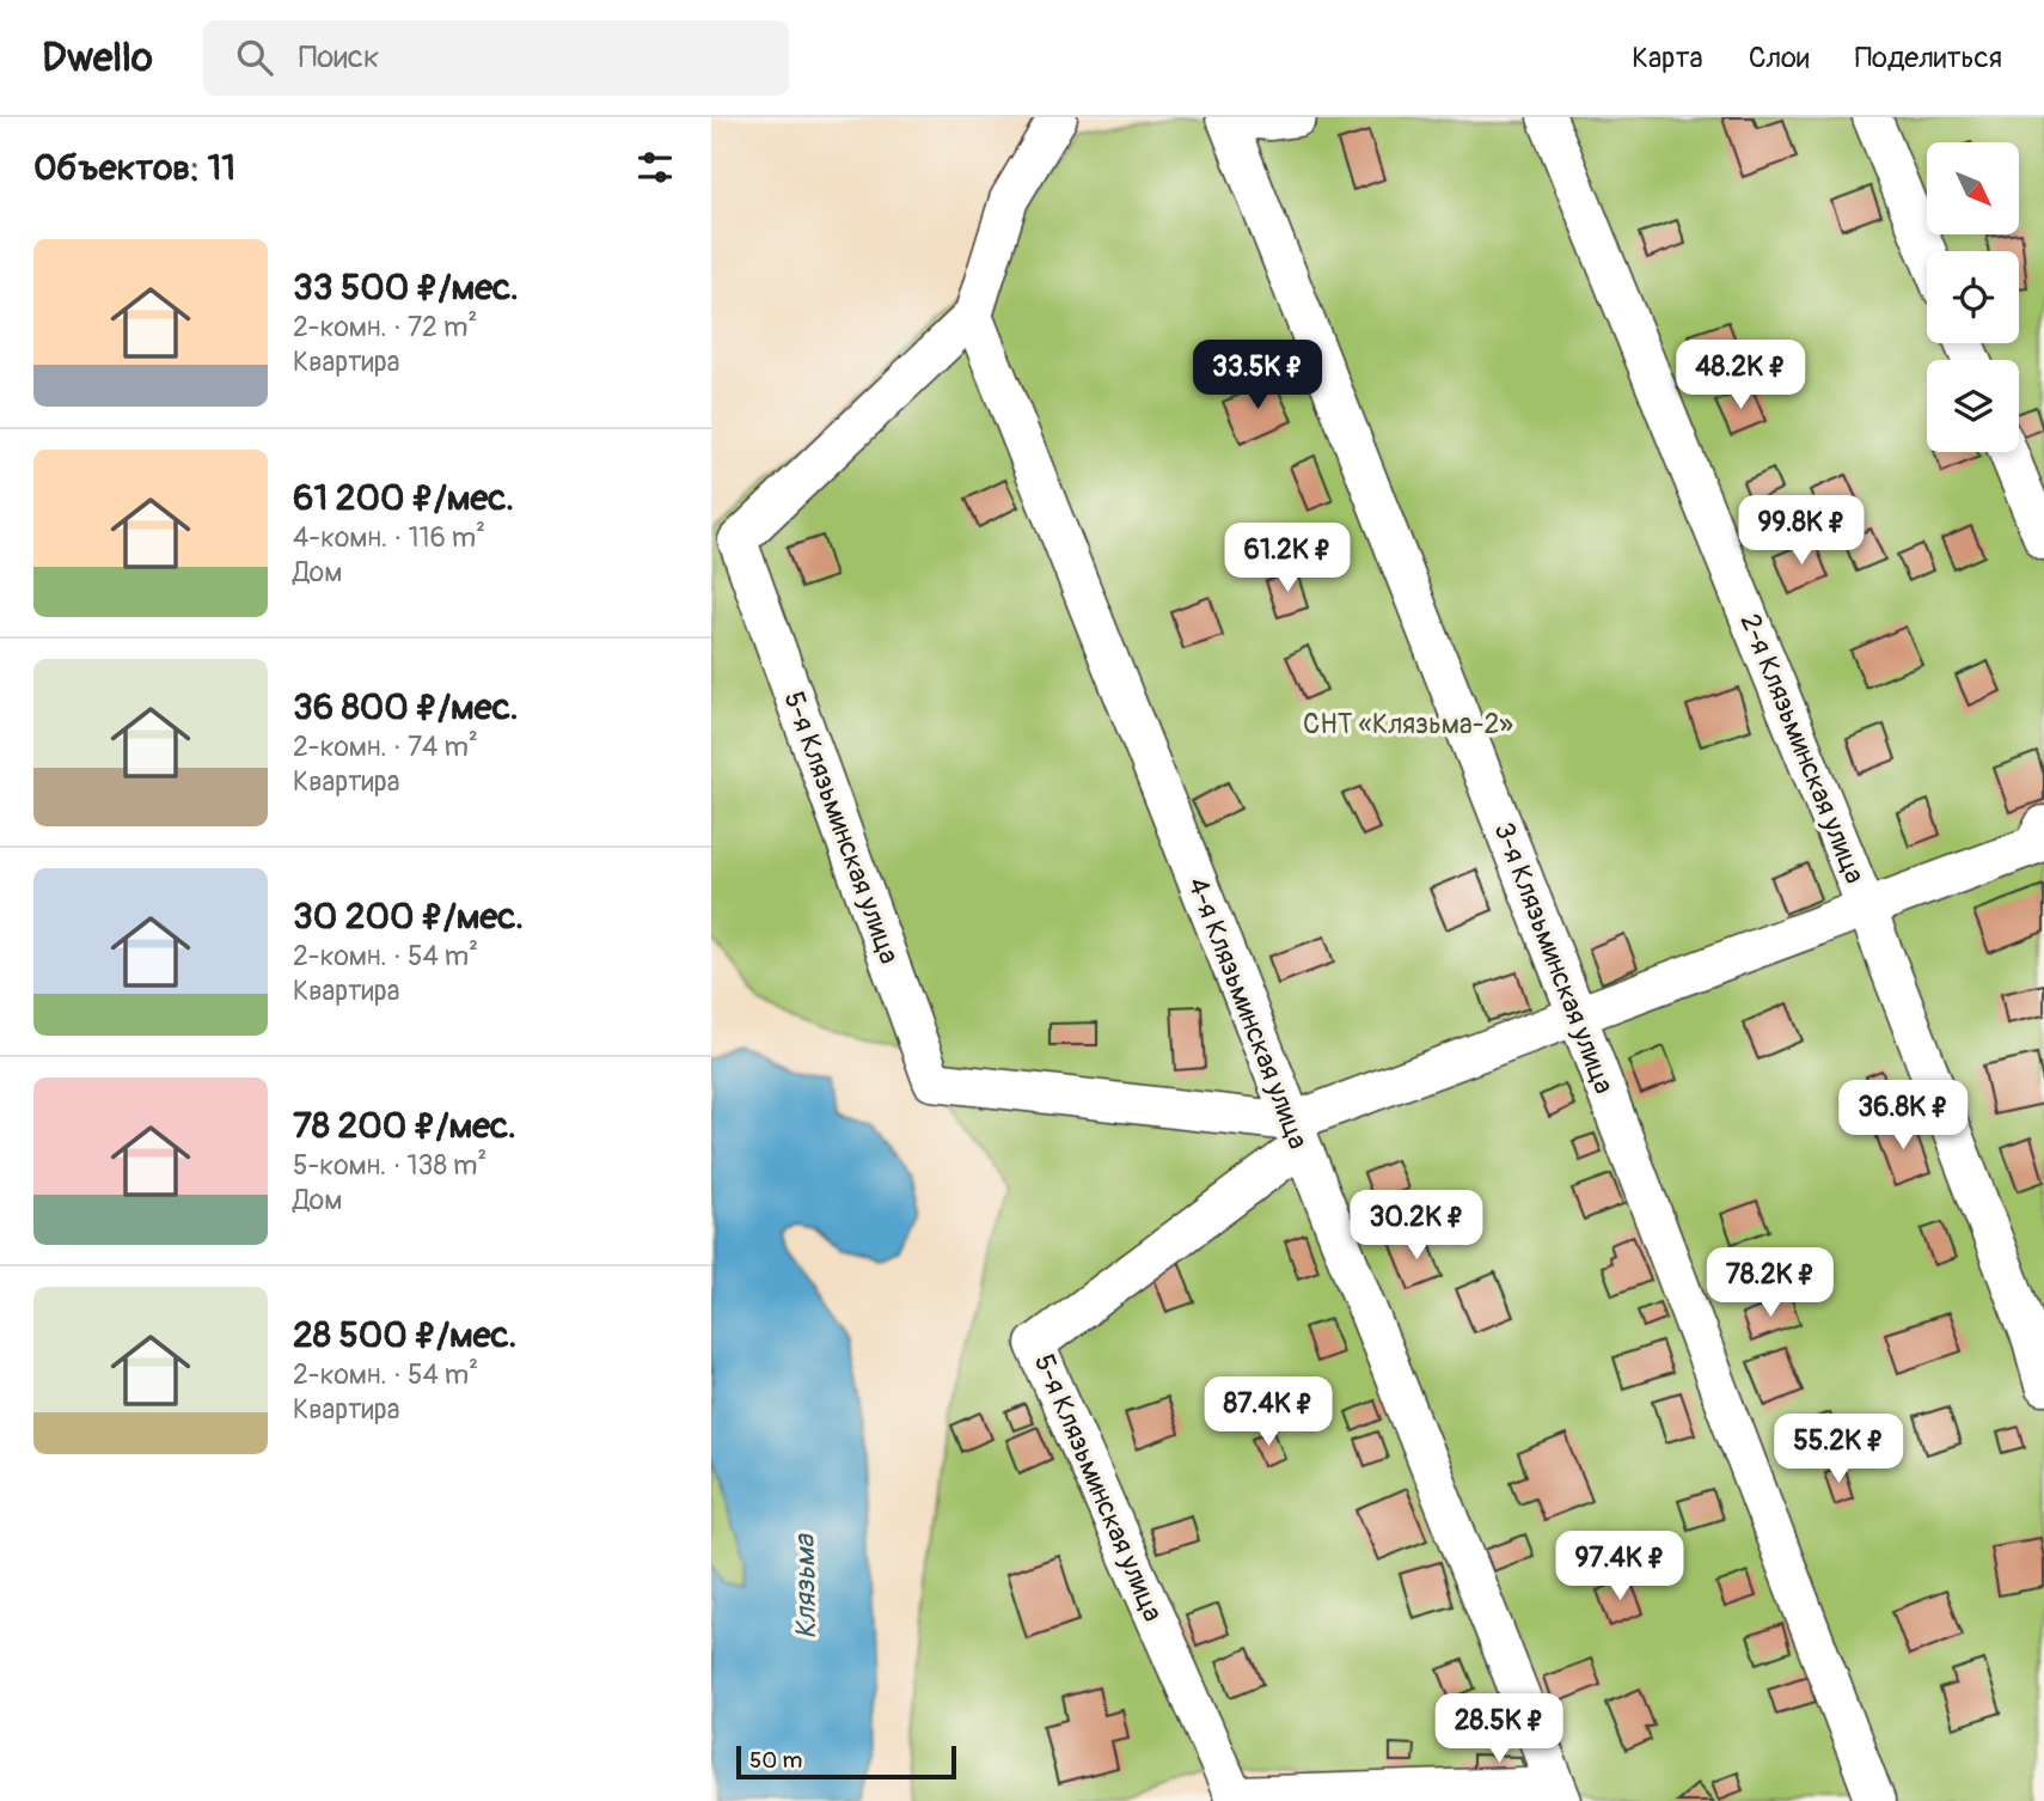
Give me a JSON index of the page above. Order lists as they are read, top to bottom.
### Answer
{
  "streets": {
    "lane": [
      "2-я Клязьминская улица",
      "5-я Клязьминская улица",
      "3-я Клязьминская улица",
      "4-я Клязьминская улица"
    ]
  },
  "crossings": [
    ["5-я Клязьминская улица", "4-я Клязьминская улица"]
  ],
  "water": ["Клязьма"],
  "parks": ["СНТ «Клязьма-2»"],
  "scale_bar": "50 m",
  "north": "bottom right",
  "page": {
    "header": "Dwello",
    "search": "Поиск",
    "nav": ["Карта", "Слои", "Поделиться"],
    "heading": "Объектов: 11",
    "list": [
      {
        "name": "33 500 ₽/мес.",
        "note": "2-комн. · 72 m² · Квартира"
      },
      {
        "name": "61 200 ₽/мес.",
        "note": "4-комн. · 116 m² · Дом"
      },
      {
        "name": "36 800 ₽/мес.",
        "note": "2-комн. · 74 m² · Квартира"
      },
      {
        "name": "30 200 ₽/мес.",
        "note": "2-комн. · 54 m² · Квартира"
      },
      {
        "name": "78 200 ₽/мес.",
        "note": "5-комн. · 138 m² · Дом"
      },
      {
        "name": "28 500 ₽/мес.",
        "note": "2-комн. · 54 m² · Квартира"
      }
    ],
    "price": [
      "33.5K ₽",
      "48.2K ₽",
      "99.8K ₽",
      "61.2K ₽",
      "36.8K ₽",
      "30.2K ₽",
      "78.2K ₽",
      "87.4K ₽",
      "55.2K ₽",
      "97.4K ₽",
      "28.5K ₽"
    ],
    "scale": "50 m"
  }
}
